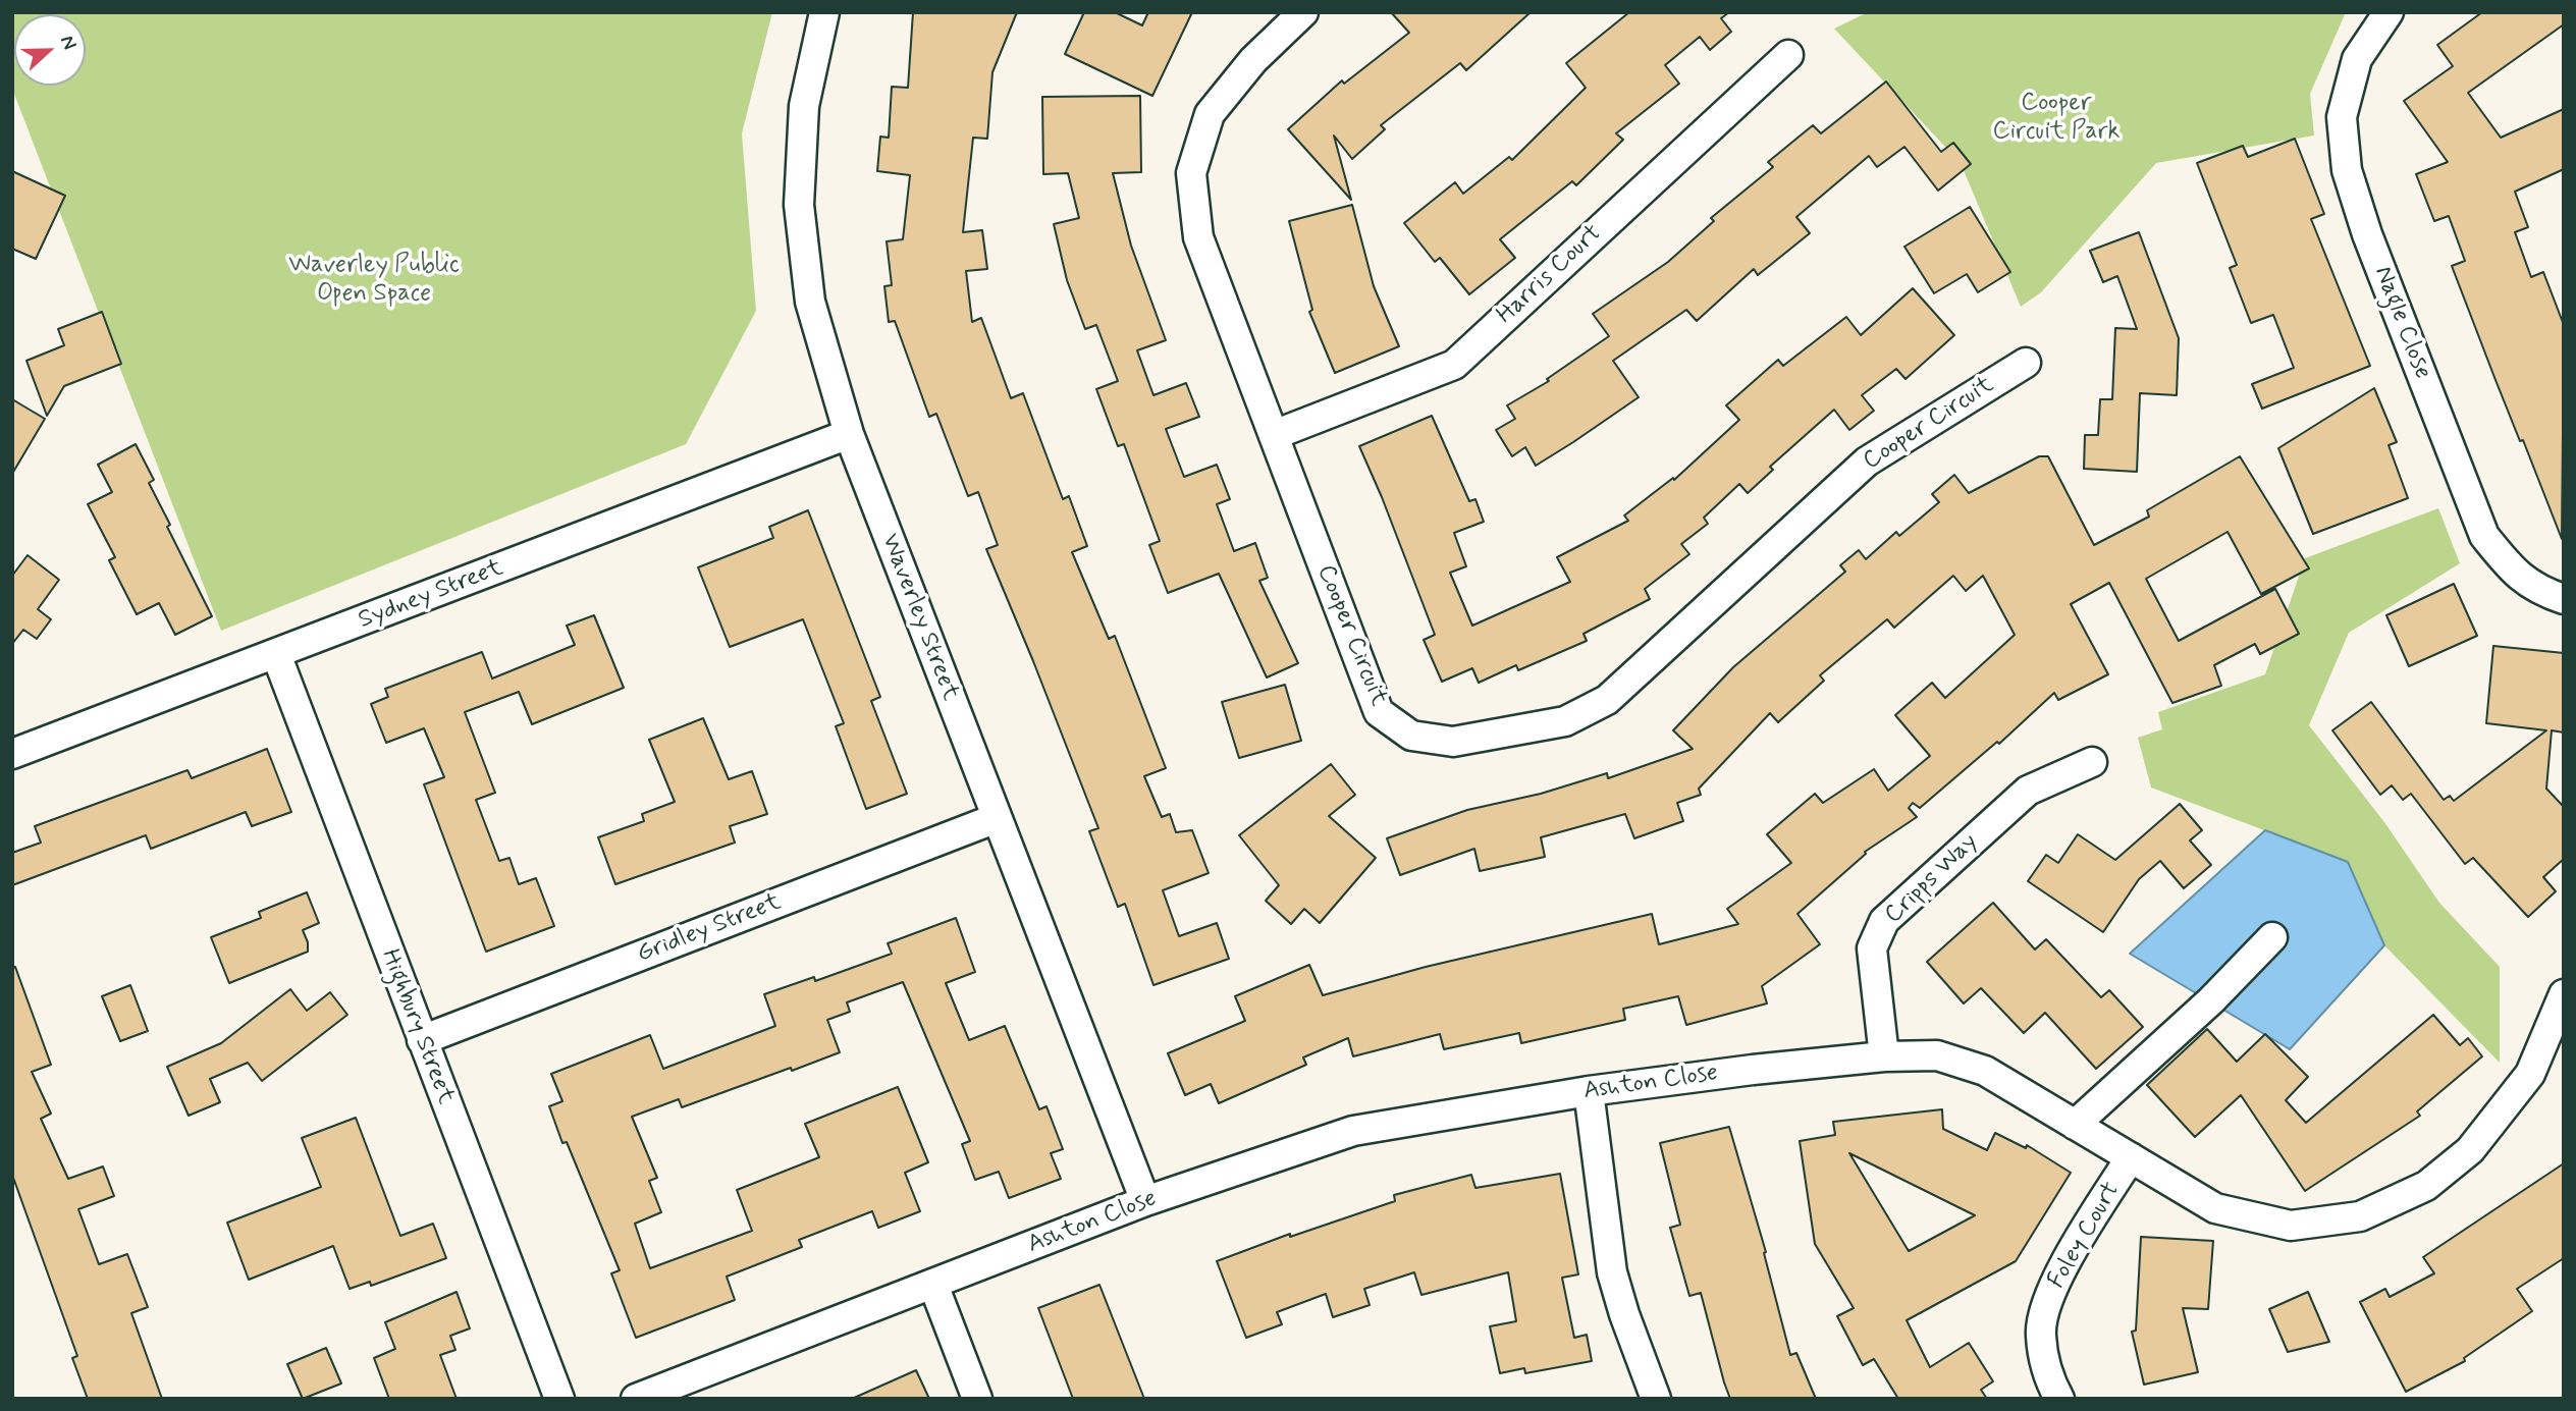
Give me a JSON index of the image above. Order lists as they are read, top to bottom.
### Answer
{
  "streets": {
    "street": [
      "Harris Court",
      "Nagle Close",
      "Cooper Circuit",
      "Sydney Street",
      "Waverley Street",
      "Cripps Way",
      "Gridley Street",
      "Highbury Street",
      "Ashton Close",
      "Foley Court"
    ]
  },
  "crossings": [
    ["Harris Court", "Cooper Circuit"],
    ["Sydney Street", "Waverley Street"],
    ["Sydney Street", "Highbury Street"],
    ["Waverley Street", "Gridley Street"],
    ["Waverley Street", "Ashton Close"],
    ["Cripps Way", "Ashton Close"],
    ["Gridley Street", "Highbury Street"],
    ["Ashton Close", "Foley Court"]
  ],
  "parks": ["Cooper Circuit Park", "Waverley Public Open Space"],
  "north": "right"
}
